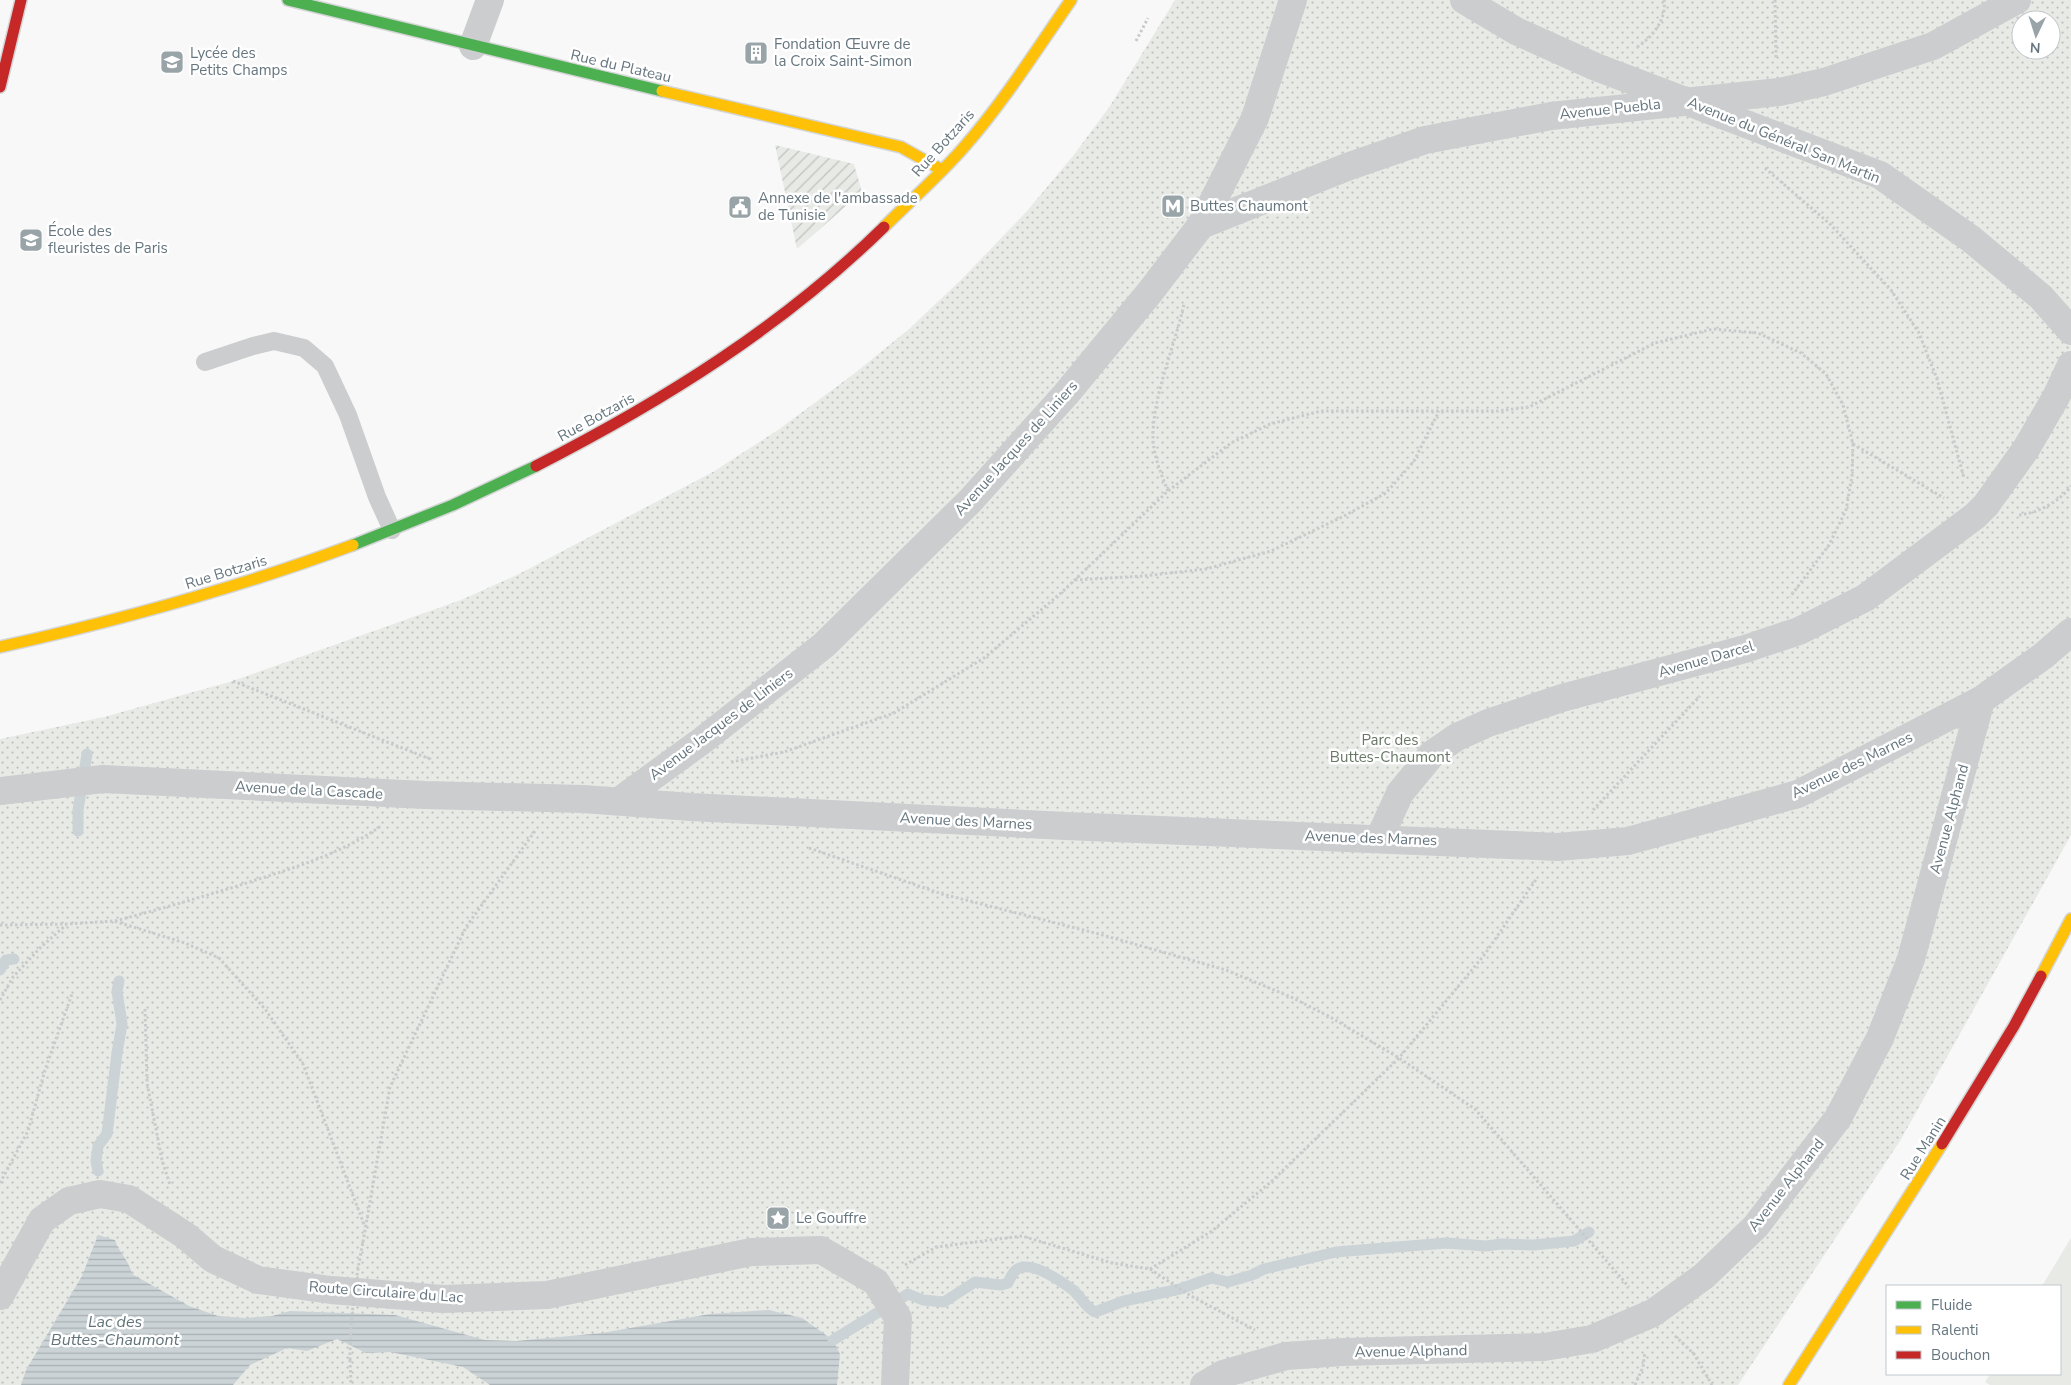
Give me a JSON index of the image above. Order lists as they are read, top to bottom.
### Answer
{
  "streets": {
    "street": [
      "Rue du Plateau",
      "Avenue Puebla",
      "Avenue du Général San Martin",
      "Rue Botzaris",
      "Avenue Jacques de Liniers",
      "Avenue Darcel",
      "Avenue des Marnes",
      "Avenue de la Cascade",
      "Avenue Alphand",
      "Rue Manin",
      "Route Circulaire du Lac"
    ]
  },
  "crossings": [
    ["Rue du Plateau", "Rue Botzaris"],
    ["Avenue Puebla", "Avenue du Général San Martin"],
    ["Avenue Puebla", "Avenue Jacques de Liniers"],
    ["Avenue Jacques de Liniers", "Avenue des Marnes"],
    ["Avenue Jacques de Liniers", "Avenue de la Cascade"],
    ["Avenue Darcel", "Avenue des Marnes"],
    ["Avenue des Marnes", "Avenue de la Cascade"],
    ["Avenue des Marnes", "Avenue Alphand"]
  ],
  "water": ["Lac des Buttes-Chaumont"],
  "parks": ["Parc des Buttes-Chaumont"],
  "places": {
    "building": ["Fondation Œuvre de la Croix Saint-Simon"],
    "school or university": ["Lycée des Petits Champs", "École des fleuristes de Paris"],
    "metro station": ["Buttes Chaumont"],
    "public building": ["Annexe de l'ambassade de Tunisie"],
    "place": ["Le Gouffre"]
  },
  "legend": ["Fluide", "Ralenti", "Bouchon"],
  "north": "bottom"
}
